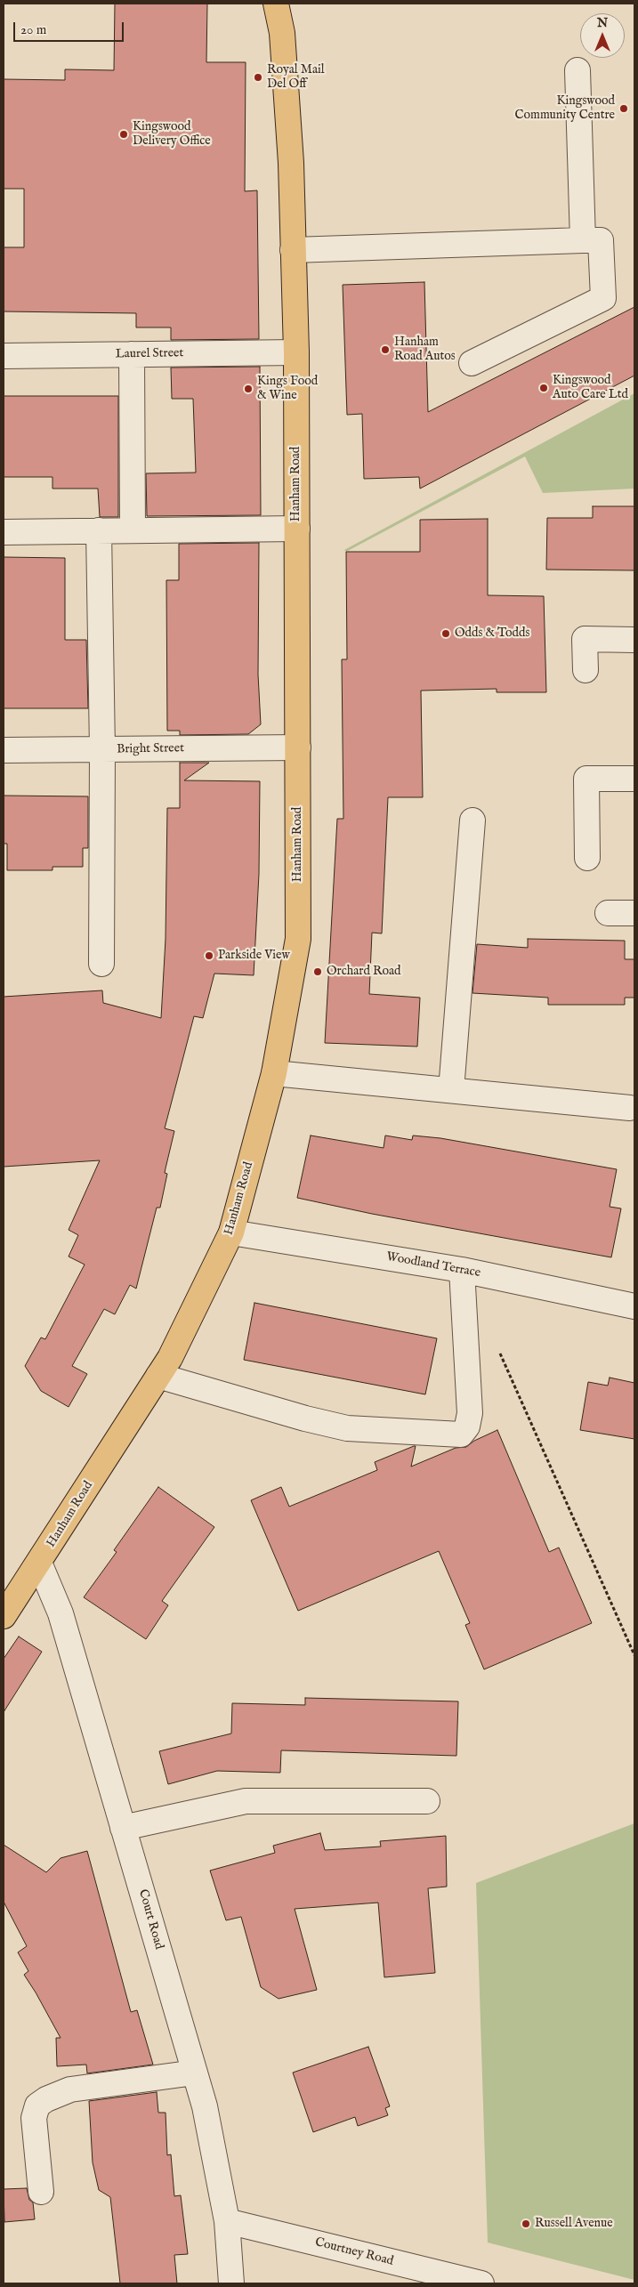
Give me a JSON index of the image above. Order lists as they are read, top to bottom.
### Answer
{
  "streets": {
    "main road": ["Hanham Road"],
    "street": [
      "Laurel Street",
      "Bright Street",
      "Woodland Terrace",
      "Court Road",
      "Courtney Road"
    ]
  },
  "crossings": [
    ["Laurel Street", "Hanham Road"],
    ["Hanham Road", "Bright Street"],
    ["Hanham Road", "Woodland Terrace"],
    ["Hanham Road", "Court Road"],
    ["Court Road", "Courtney Road"]
  ],
  "places": [
    "Royal Mail Del Off",
    "Kingswood Community Centre",
    "Kingswood Delivery Office",
    "Hanham Road Autos",
    "Kingswood Auto Care Ltd",
    "Kings Food & Wine",
    "Odds & Todds",
    "Parkside View",
    "Orchard Road",
    "Russell Avenue"
  ],
  "scale_bar": "20 m",
  "north": "top"
}
